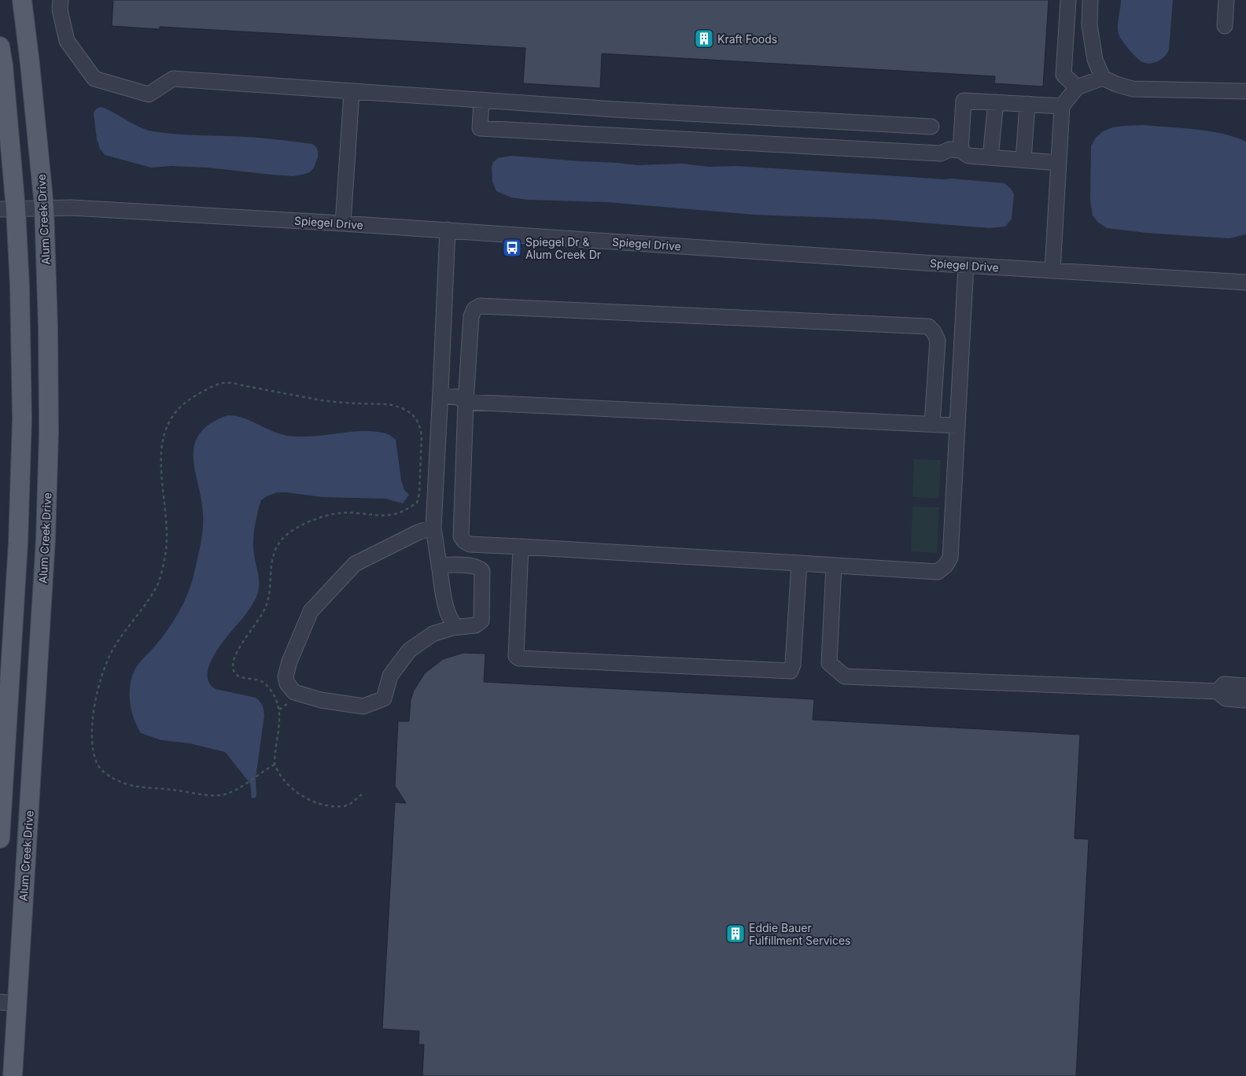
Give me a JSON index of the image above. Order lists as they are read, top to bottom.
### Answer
{
  "streets": {
    "main road": ["Alum Creek Drive"],
    "street": ["Spiegel Drive"]
  },
  "crossings": [
    ["Alum Creek Drive", "Spiegel Drive"]
  ],
  "places": {
    "building": ["Kraft Foods", "Eddie Bauer Fulfillment Services"],
    "bus stop": ["Spiegel Dr & Alum Creek Dr"]
  }
}
